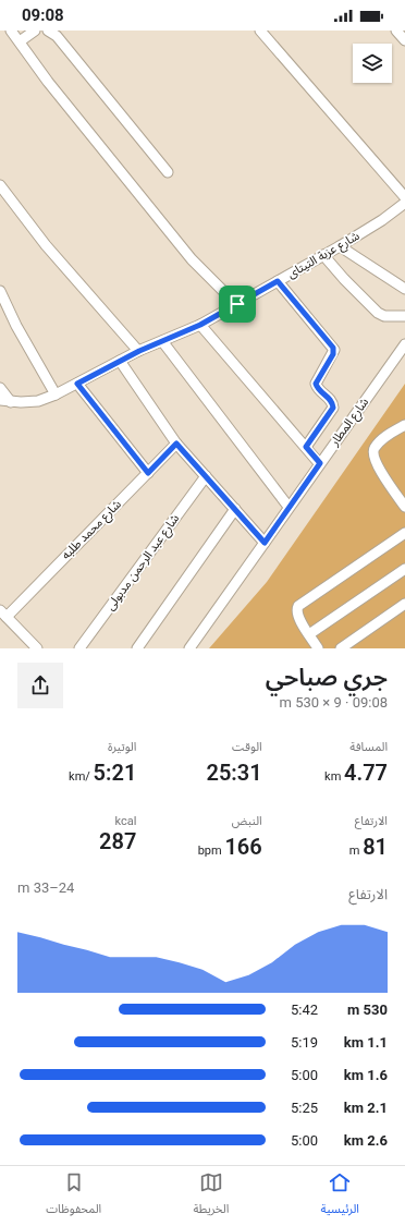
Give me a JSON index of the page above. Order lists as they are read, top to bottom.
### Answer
{
  "streets": {
    "street": [
      "شارع عزبة التيتاى",
      "شارع المطار",
      "شارع محمد طلبه",
      "شارع عبد الرحمن مدبولى"
    ]
  },
  "page": {
    "status": "09:08",
    "heading": ["جري صباحي", "09:08 · 9 × 530 m"],
    "stats": [
      ["المسافة", "4.77 km"],
      ["الوقت", "25:31"],
      ["الوتيرة", "5:21 /km"],
      ["الارتفاع", "81 m"],
      ["النبض", "166 bpm"],
      ["kcal", "287"]
    ],
    "chart": ["الارتفاع", "24–33 m"],
    "list": [
      {
        "name": "530 m",
        "note": "5:42"
      },
      {
        "name": "1.1 km",
        "note": "5:19"
      },
      {
        "name": "1.6 km",
        "note": "5:00"
      },
      {
        "name": "2.1 km",
        "note": "5:25"
      },
      {
        "name": "2.6 km",
        "note": "5:00"
      }
    ],
    "tabs": ["الرئيسية", "الخريطة", "المحفوظات"]
  }
}
